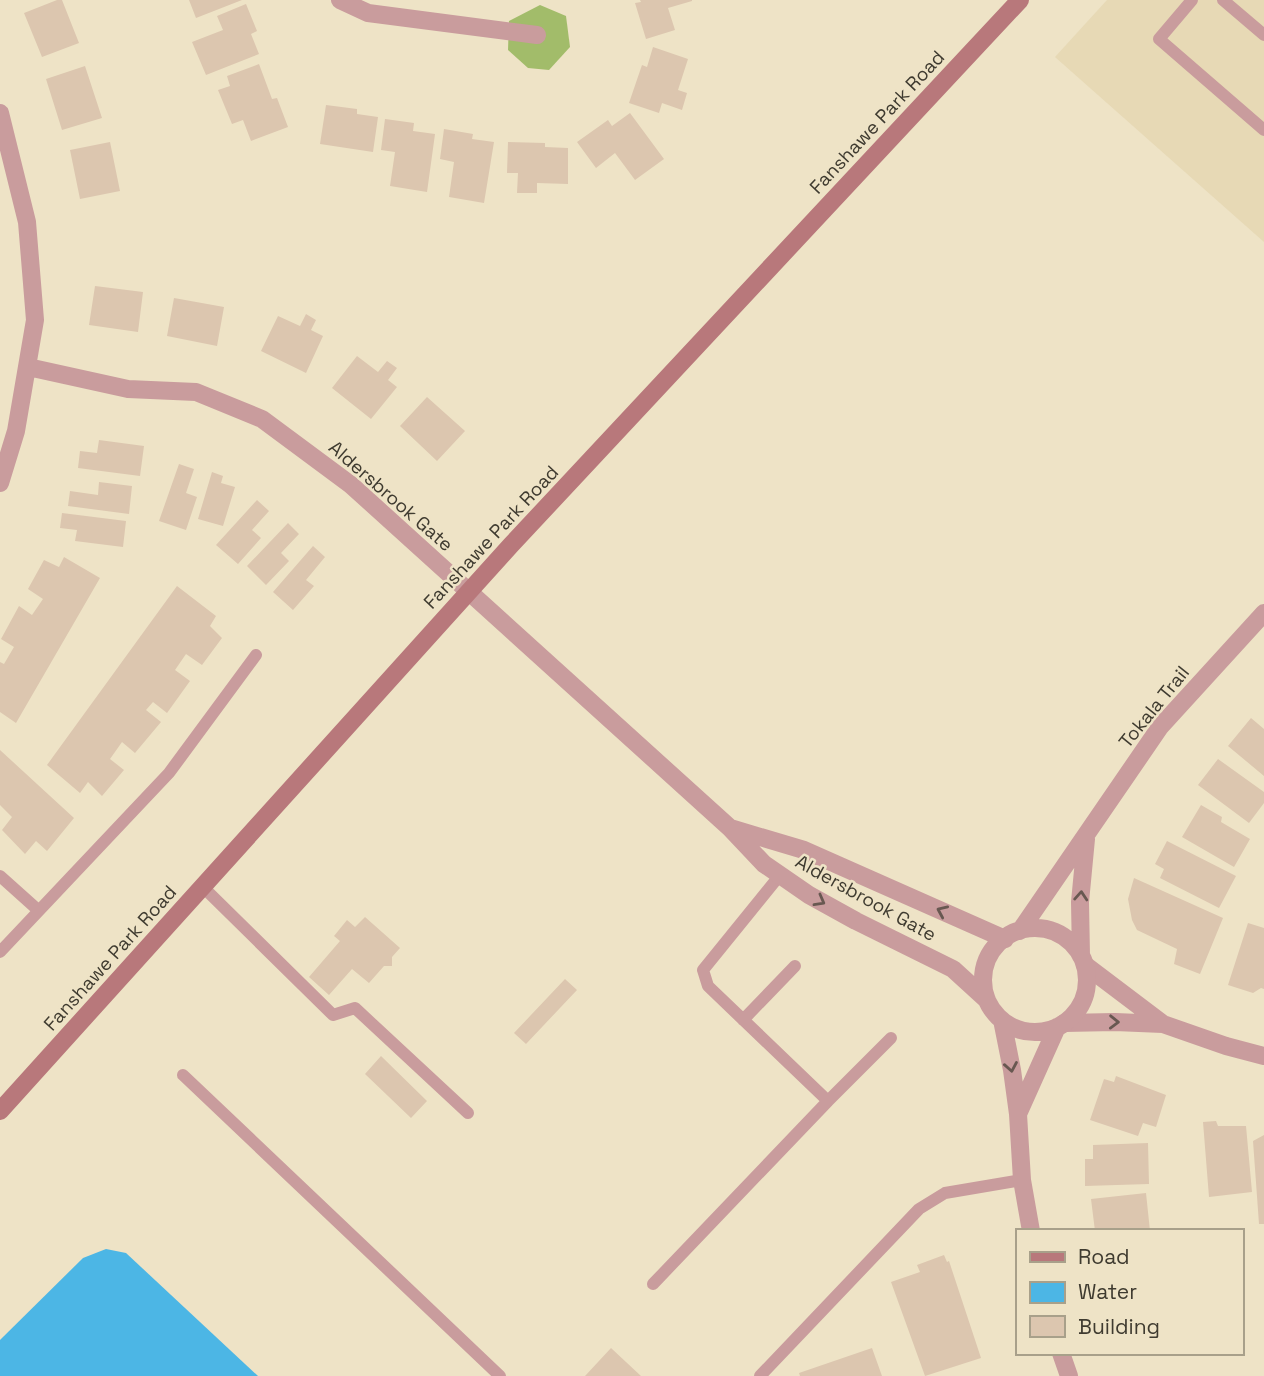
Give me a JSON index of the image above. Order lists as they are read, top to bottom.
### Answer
{
  "streets": {
    "main road": ["Fanshawe Park Road"],
    "street": ["Aldersbrook Gate", "Tokala Trail"]
  },
  "crossings": [
    ["Fanshawe Park Road", "Aldersbrook Gate"],
    ["Aldersbrook Gate", "Tokala Trail"]
  ],
  "legend": ["Road", "Water", "Building"]
}
